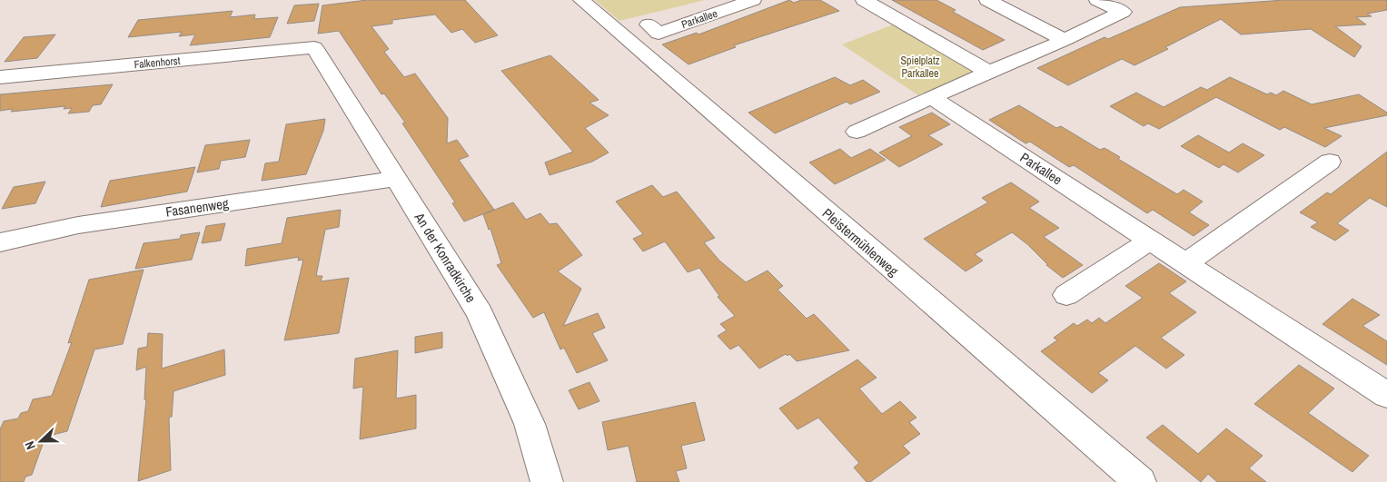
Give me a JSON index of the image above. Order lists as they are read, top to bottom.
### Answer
{
  "streets": {
    "street": [
      "Parkallee",
      "Falkenhorst",
      "Fasanenweg",
      "Pleistermühlenweg",
      "An der Konradkirche"
    ]
  },
  "crossings": [
    ["Falkenhorst", "An der Konradkirche"],
    ["Fasanenweg", "An der Konradkirche"]
  ],
  "parks": ["Spielplatz Parkallee"],
  "north": "left"
}
